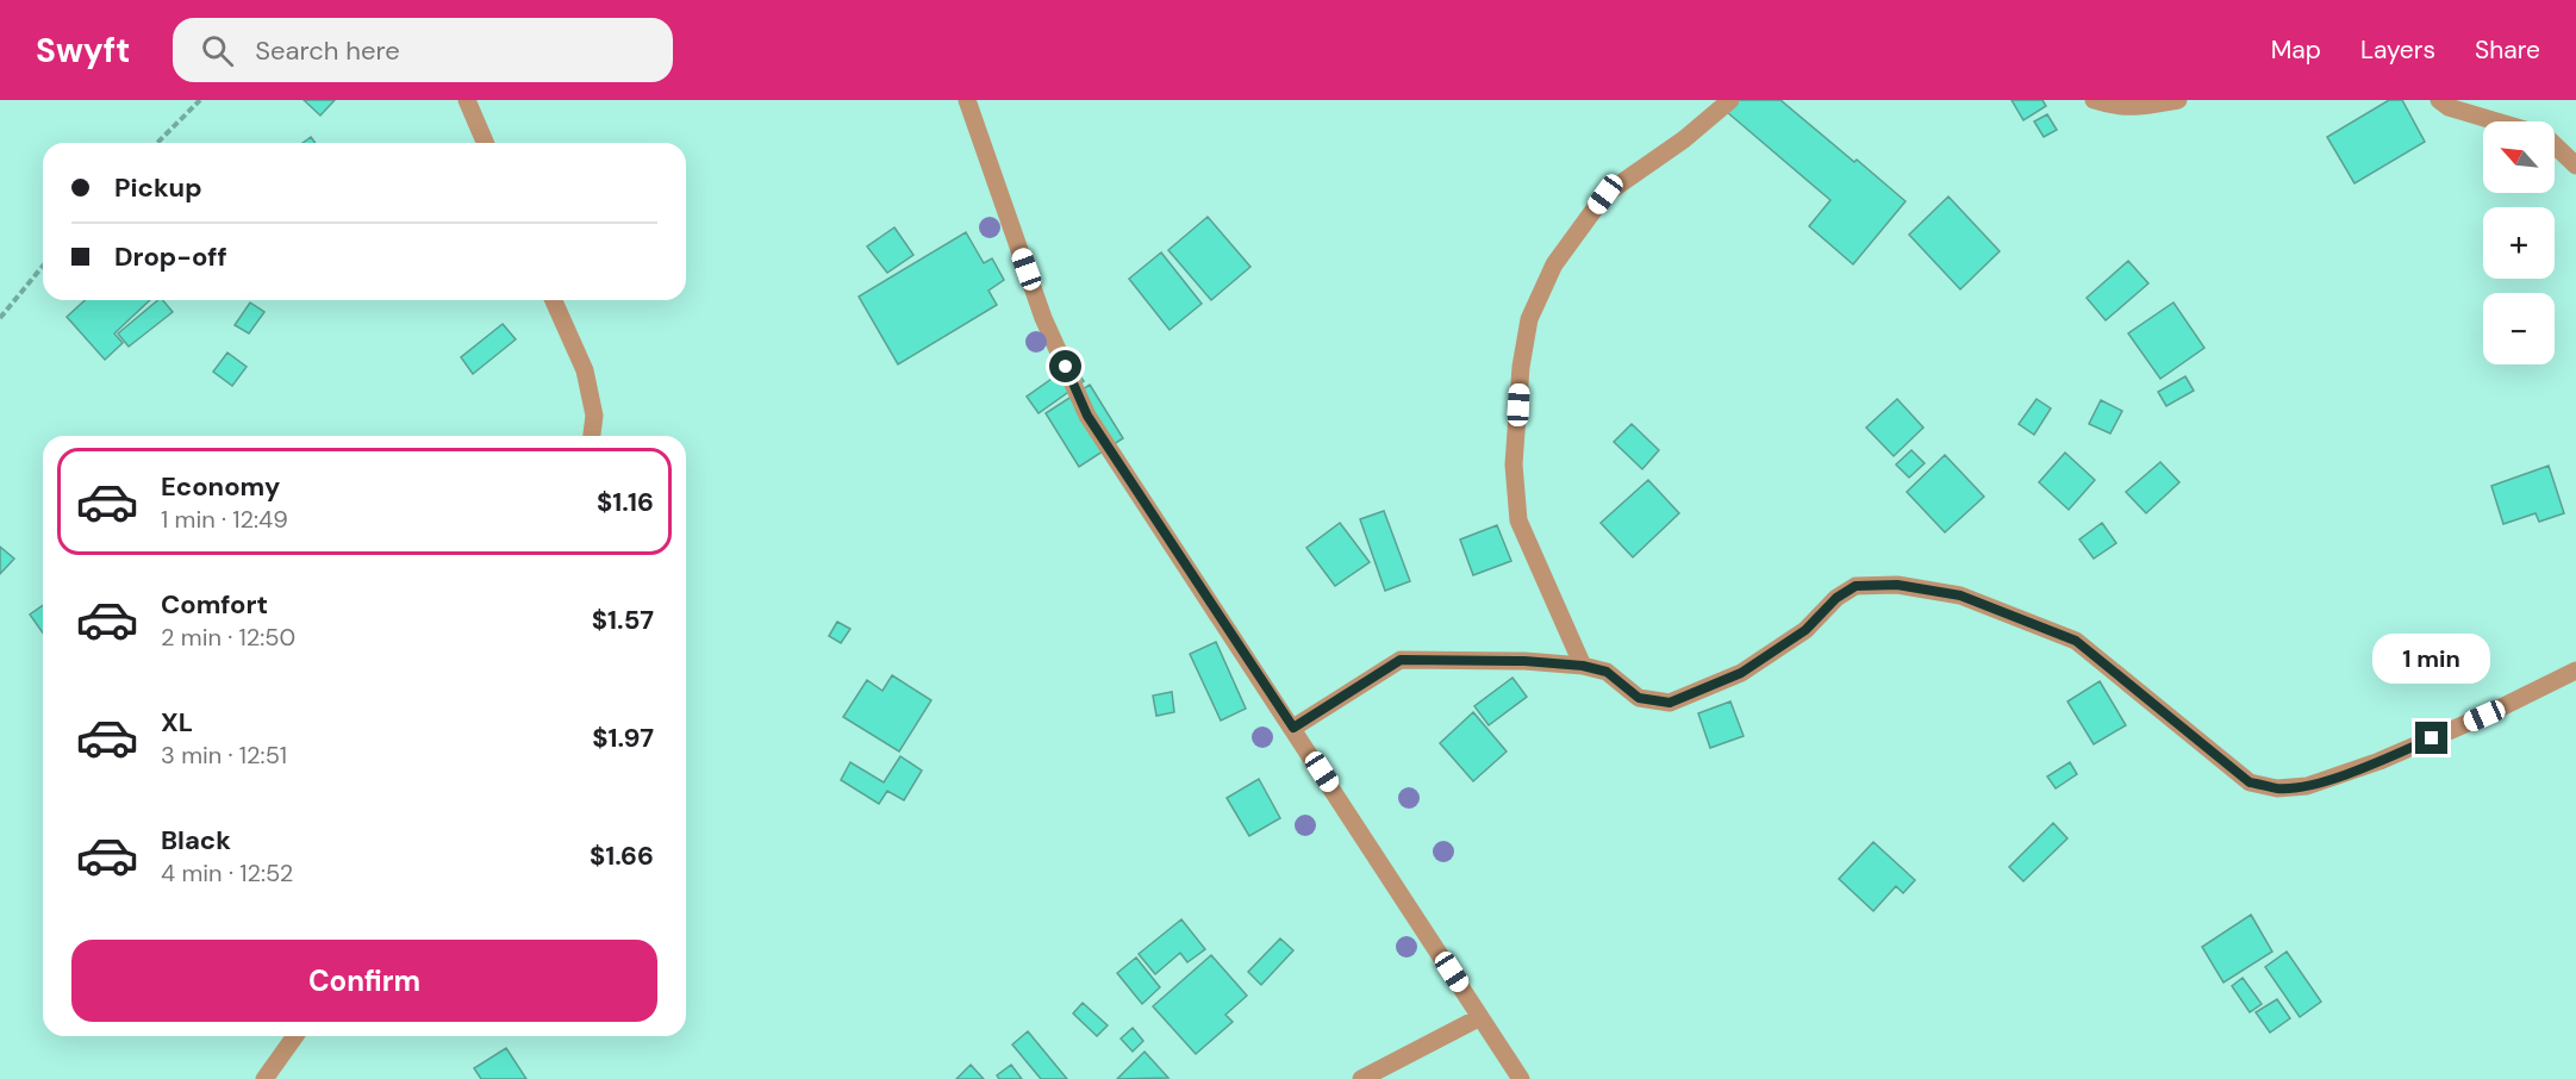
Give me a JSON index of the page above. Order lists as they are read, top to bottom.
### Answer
{
  "north": "top left",
  "page": {
    "header": "Swyft",
    "search": "Search here",
    "nav": ["Map", "Layers", "Share"],
    "map_buttons": ["+", "−"],
    "banner": ["Pickup", "Drop-off"],
    "list": [
      {
        "name": "Economy",
        "note": "1 min · 12:49",
        "value": "$1.16"
      },
      {
        "name": "Comfort",
        "note": "2 min · 12:50",
        "value": "$1.57"
      },
      {
        "name": "XL",
        "note": "3 min · 12:51",
        "value": "$1.97"
      },
      {
        "name": "Black",
        "note": "4 min · 12:52",
        "value": "$1.66"
      }
    ],
    "bubble": "1 min",
    "buttons": "Confirm"
  }
}
